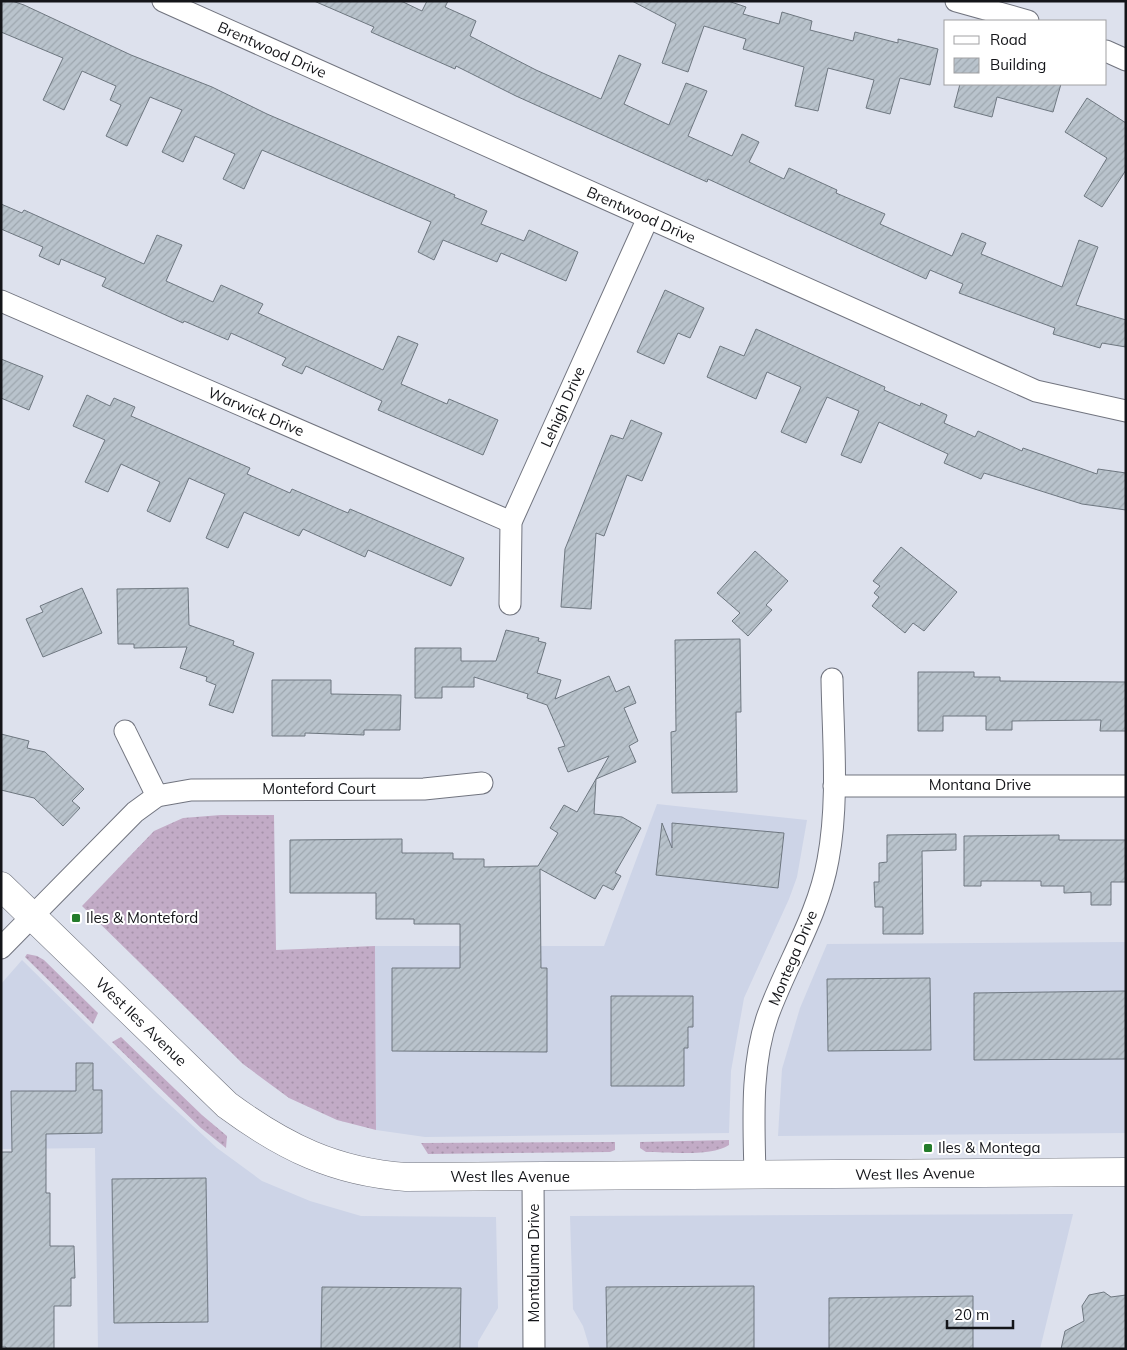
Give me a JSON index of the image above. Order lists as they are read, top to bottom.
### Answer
{
  "streets": {
    "street": [
      "Brentwood Drive",
      "Lehigh Drive",
      "Warwick Drive",
      "Montana Drive",
      "Monteford Court",
      "Montega Drive",
      "West Iles Avenue",
      "Montaluma Drive"
    ]
  },
  "crossings": [
    ["Brentwood Drive", "Lehigh Drive"],
    ["Lehigh Drive", "Warwick Drive"],
    ["Montana Drive", "Montega Drive"],
    ["Monteford Court", "West Iles Avenue"],
    ["Montega Drive", "West Iles Avenue"],
    ["West Iles Avenue", "Montaluma Drive"]
  ],
  "places": {
    "transit": ["Iles & Monteford", "Iles & Montega"]
  },
  "legend": ["Road", "Building"],
  "scale_bar": "20 m"
}
